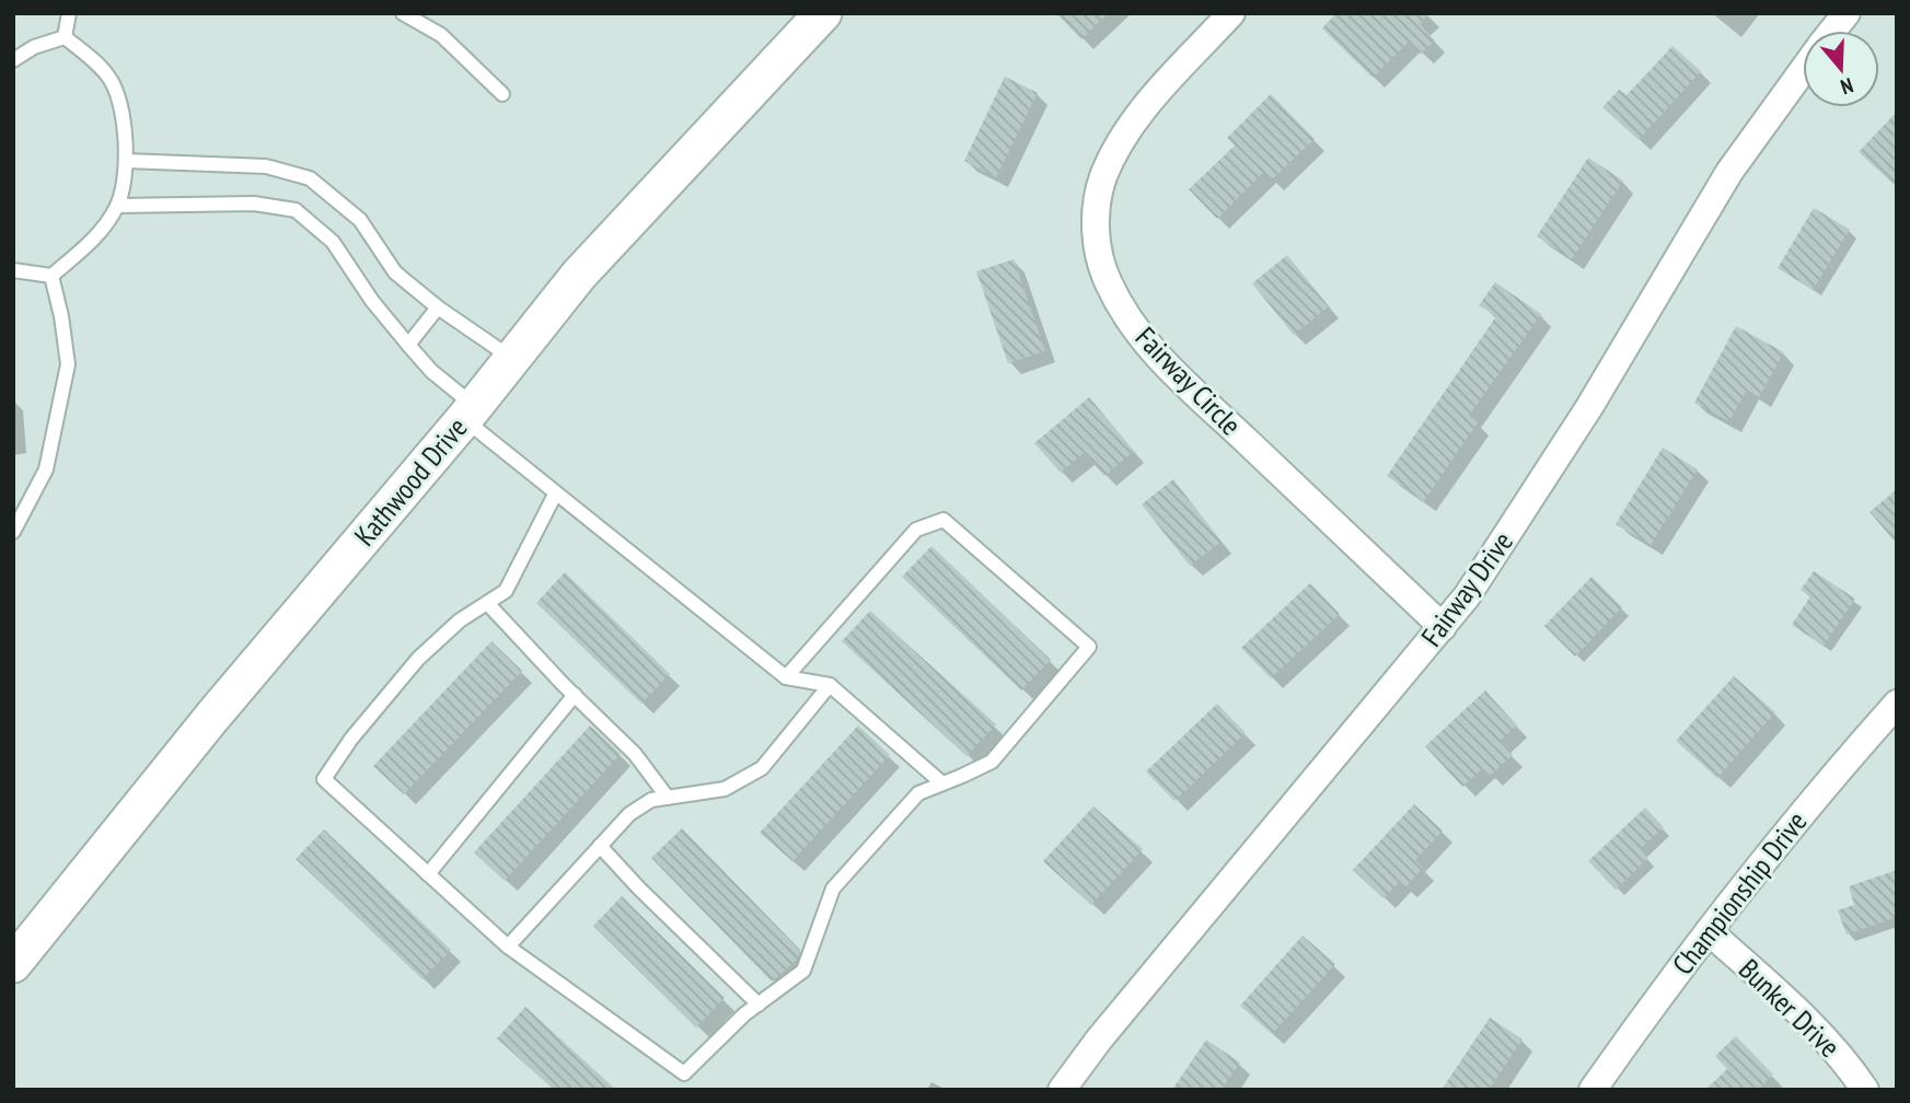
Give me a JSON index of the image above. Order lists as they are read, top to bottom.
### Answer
{
  "streets": {
    "street": [
      "Fairway Circle",
      "Kathwood Drive",
      "Fairway Drive",
      "Championship Drive",
      "Bunker Drive"
    ]
  },
  "crossings": [
    ["Fairway Circle", "Fairway Drive"],
    ["Championship Drive", "Bunker Drive"]
  ],
  "north": "bottom"
}
